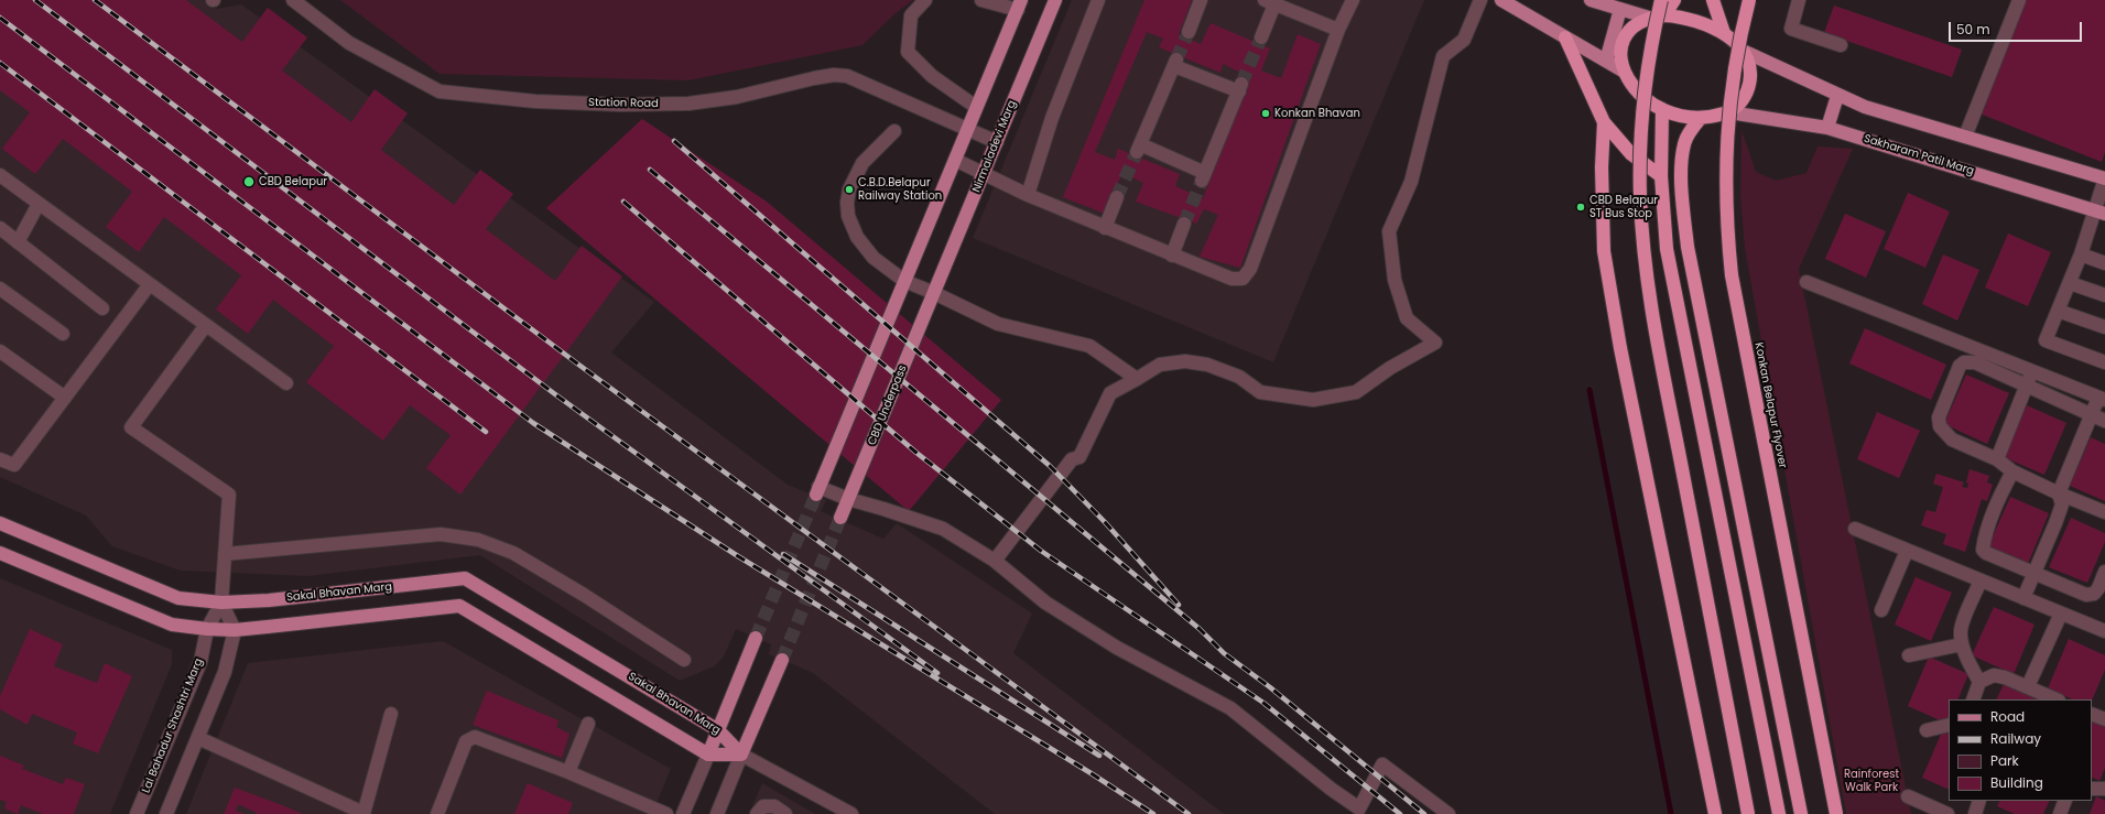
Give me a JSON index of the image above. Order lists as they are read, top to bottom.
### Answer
{
  "streets": {
    "highway": ["Konkan Belapur Flyover"],
    "main road": [
      "Nirmaladevi Marg",
      "Sakharam Patil Marg",
      "CBD Underpass",
      "Sakal Bhavan Marg"
    ],
    "street": ["Station Road", "Lal Bahadur Shashtri Marg"]
  },
  "crossings": [
    ["Station Road", "Nirmaladevi Marg"],
    ["Nirmaladevi Marg", "CBD Underpass"],
    ["Sakal Bhavan Marg", "Lal Bahadur Shashtri Marg"]
  ],
  "parks": ["Rainforest Walk Park"],
  "places": [
    "Konkan Bhavan",
    "CBD Belapur",
    "C.B.D.Belapur Railway Station",
    "CBD Belapur ST Bus Stop"
  ],
  "legend": [
    "Road",
    "Railway",
    "Park",
    "Building"
  ],
  "scale_bar": "50 m"
}
